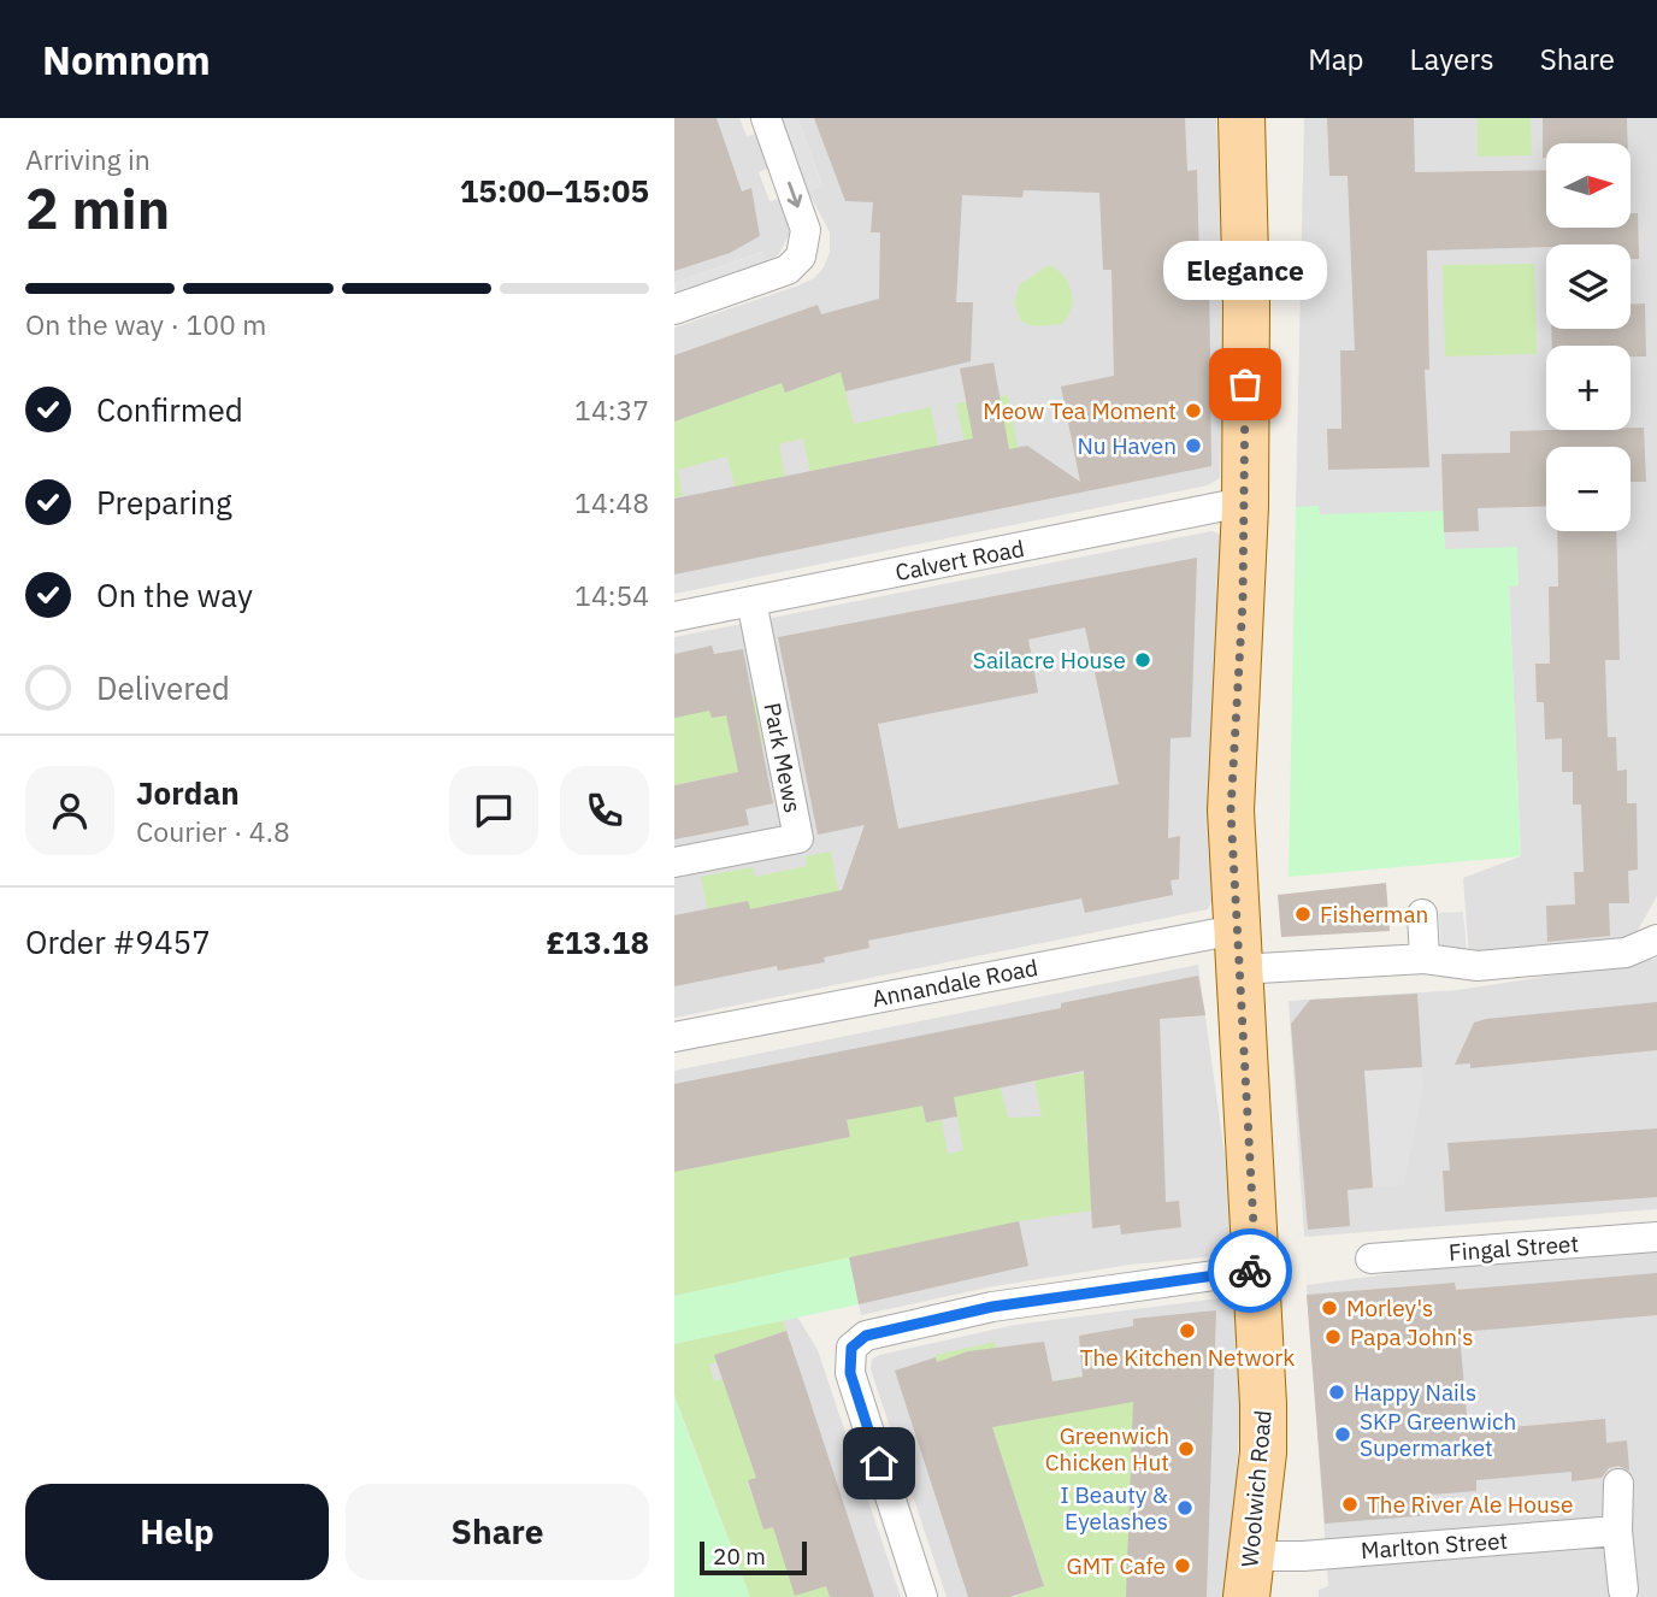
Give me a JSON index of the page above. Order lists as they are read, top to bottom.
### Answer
{
  "streets": {
    "main road": ["Woolwich Road"],
    "street": [
      "Calvert Road",
      "Park Mews",
      "Annandale Road",
      "Fingal Street",
      "Marlton Street"
    ]
  },
  "crossings": [
    ["Calvert Road", "Park Mews"],
    ["Calvert Road", "Woolwich Road"],
    ["Annandale Road", "Woolwich Road"],
    ["Woolwich Road", "Marlton Street"]
  ],
  "places": [
    "Elegance",
    "Meow Tea Moment",
    "Nu Haven",
    "Sailacre House",
    "Fisherman",
    "Morley's",
    "The Kitchen Network",
    "Papa John's",
    "Happy Nails",
    "SKP Greenwich Supermarket",
    "Greenwich Chicken Hut",
    "The River Ale House",
    "I Beauty & Eyelashes",
    "GMT Cafe"
  ],
  "scale_bar": "20 m",
  "north": "right",
  "page": {
    "header": "Nomnom",
    "nav": ["Map", "Layers", "Share"],
    "heading": ["2 min", "Arriving in", "15:00–15:05"],
    "panel": [
      "Jordan",
      "Courier · 4.8",
      "Order #9457",
      "£13.18"
    ],
    "map_buttons": ["+", "−"],
    "bubble": "Elegance",
    "bar": "On the way · 100 m",
    "list": [
      ["Confirmed", "14:37"],
      ["Preparing", "14:48"],
      ["On the way", "14:54"],
      "Delivered"
    ],
    "buttons": ["Help", "Share"],
    "scale": "20 m"
  }
}
